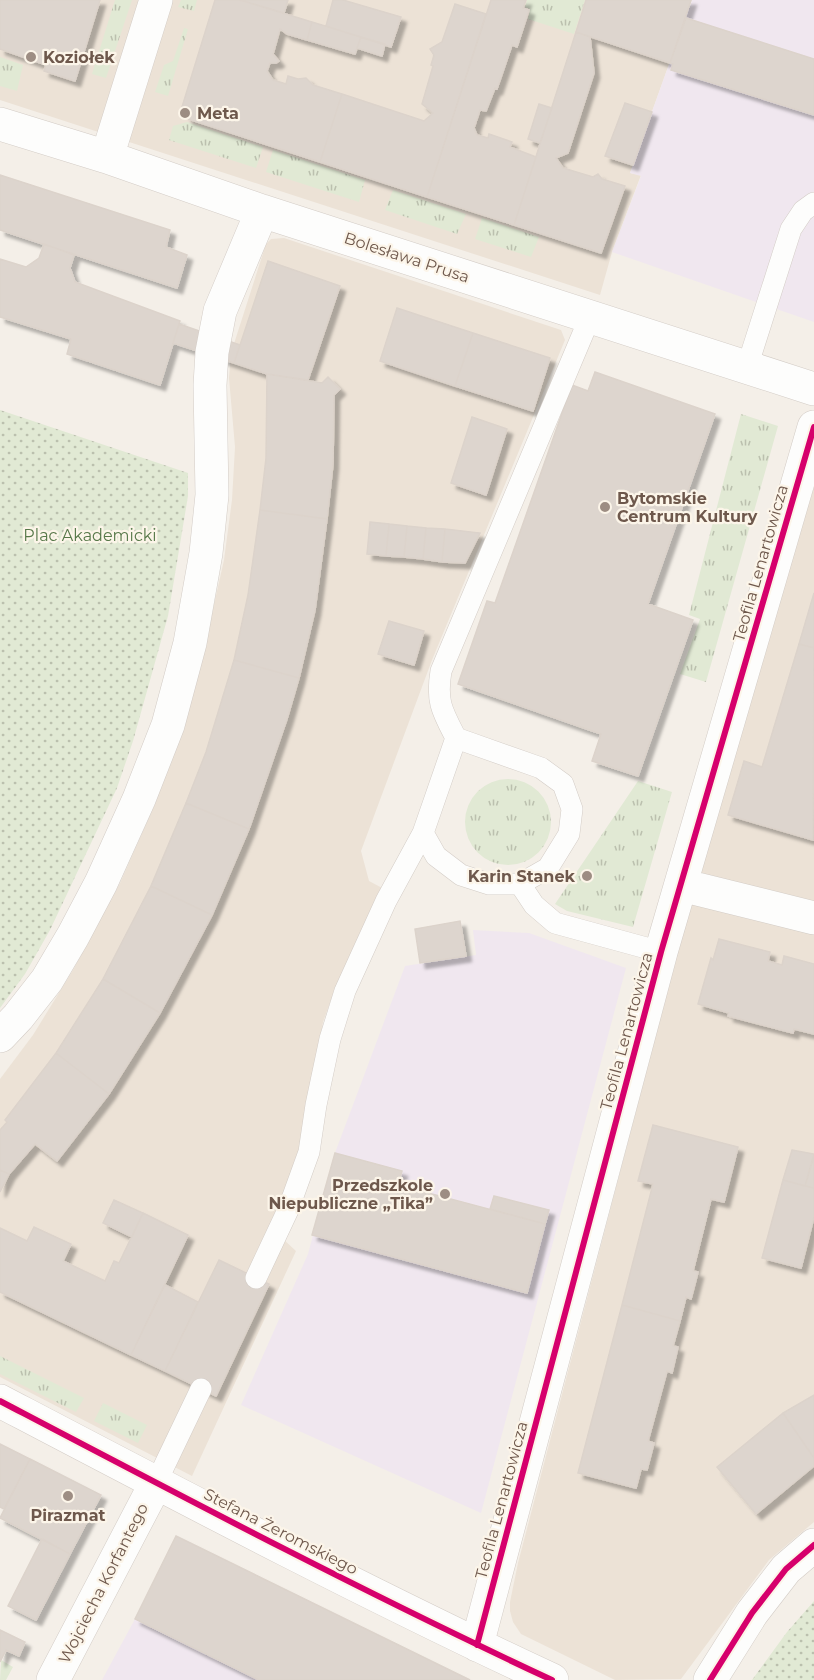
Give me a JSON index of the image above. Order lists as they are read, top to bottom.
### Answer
{
  "streets": {
    "street": [
      "Bolesława Prusa",
      "Teofila Lenartowicza",
      "Stefana Żeromskiego",
      "Wojciecha Korfantego"
    ]
  },
  "crossings": [
    ["Teofila Lenartowicza", "Stefana Żeromskiego"],
    ["Stefana Żeromskiego", "Wojciecha Korfantego"]
  ],
  "parks": ["Plac Akademicki"],
  "places": [
    "Koziołek",
    "Meta",
    "Bytomskie Centrum Kultury",
    "Karin Stanek",
    "Przedszkole Niepubliczne „Tika”",
    "Pirazmat"
  ]
}
